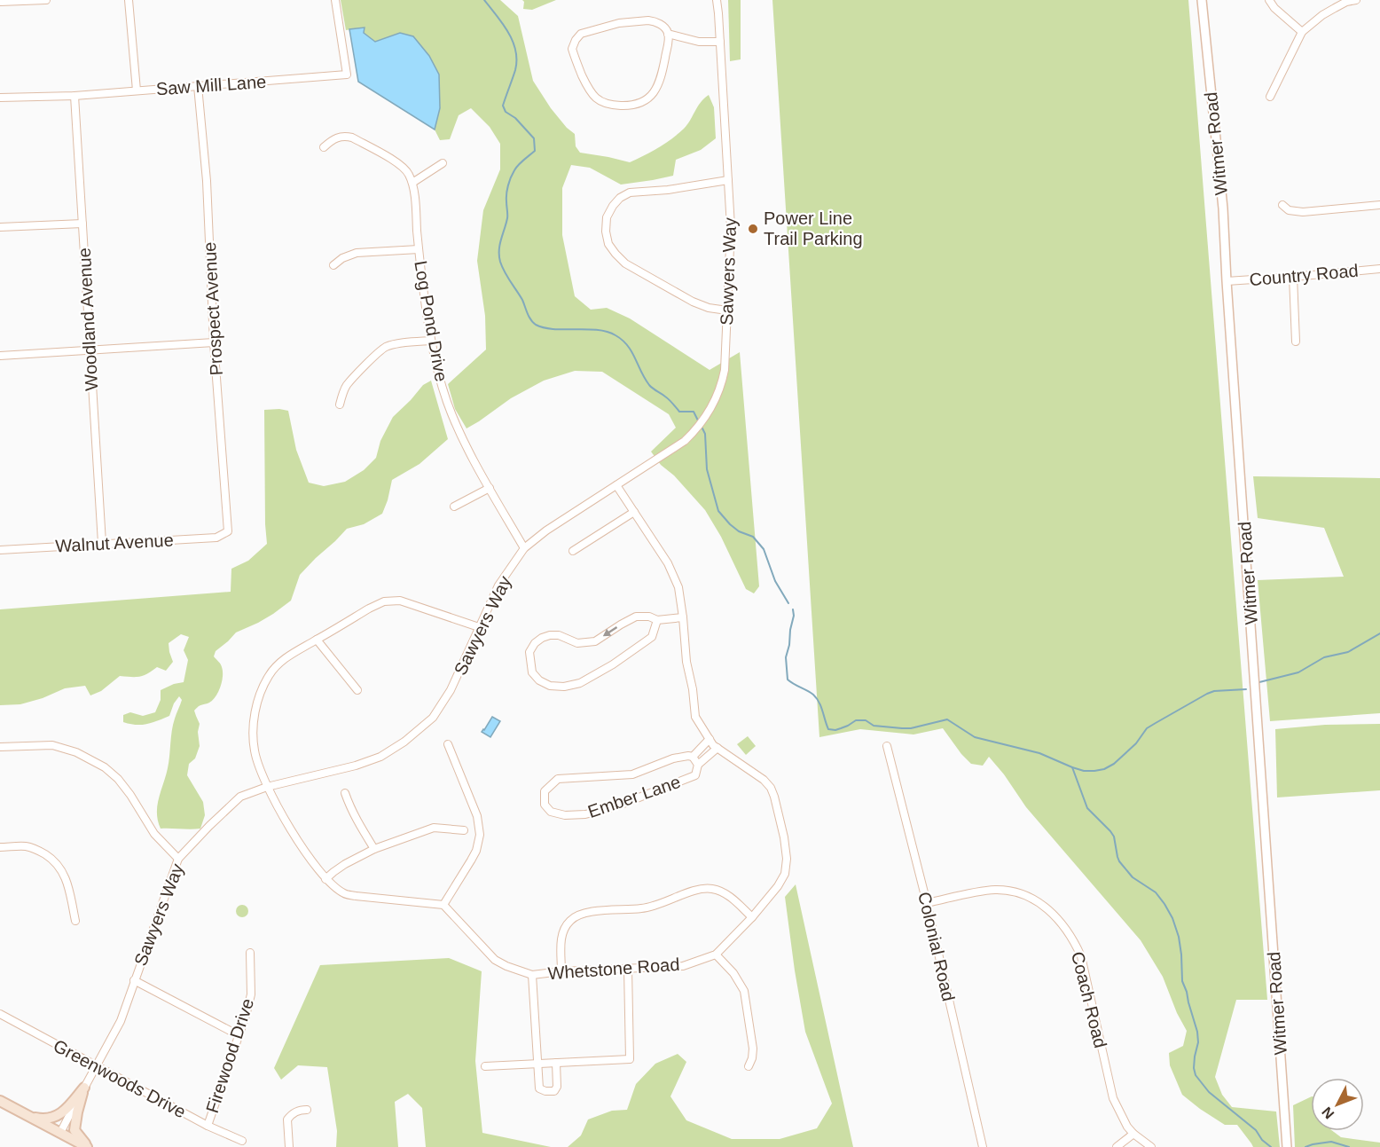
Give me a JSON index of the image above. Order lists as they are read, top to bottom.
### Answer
{
  "streets": {
    "street": [
      "Saw Mill Lane",
      "Witmer Road",
      "Sawyers Way",
      "Country Road",
      "Prospect Avenue",
      "Woodland Avenue",
      "Log Pond Drive",
      "Walnut Avenue",
      "Ember Lane",
      "Colonial Road",
      "Whetstone Road",
      "Coach Road",
      "Firewood Drive",
      "Greenwoods Drive"
    ]
  },
  "crossings": [
    ["Saw Mill Lane", "Prospect Avenue"],
    ["Saw Mill Lane", "Woodland Avenue"],
    ["Witmer Road", "Country Road"],
    ["Sawyers Way", "Log Pond Drive"],
    ["Sawyers Way", "Whetstone Road"],
    ["Sawyers Way", "Greenwoods Drive"],
    ["Prospect Avenue", "Walnut Avenue"],
    ["Woodland Avenue", "Walnut Avenue"],
    ["Ember Lane", "Whetstone Road"],
    ["Colonial Road", "Coach Road"],
    ["Firewood Drive", "Greenwoods Drive"]
  ],
  "places": ["Power Line Trail Parking"],
  "north": "bottom left"
}
